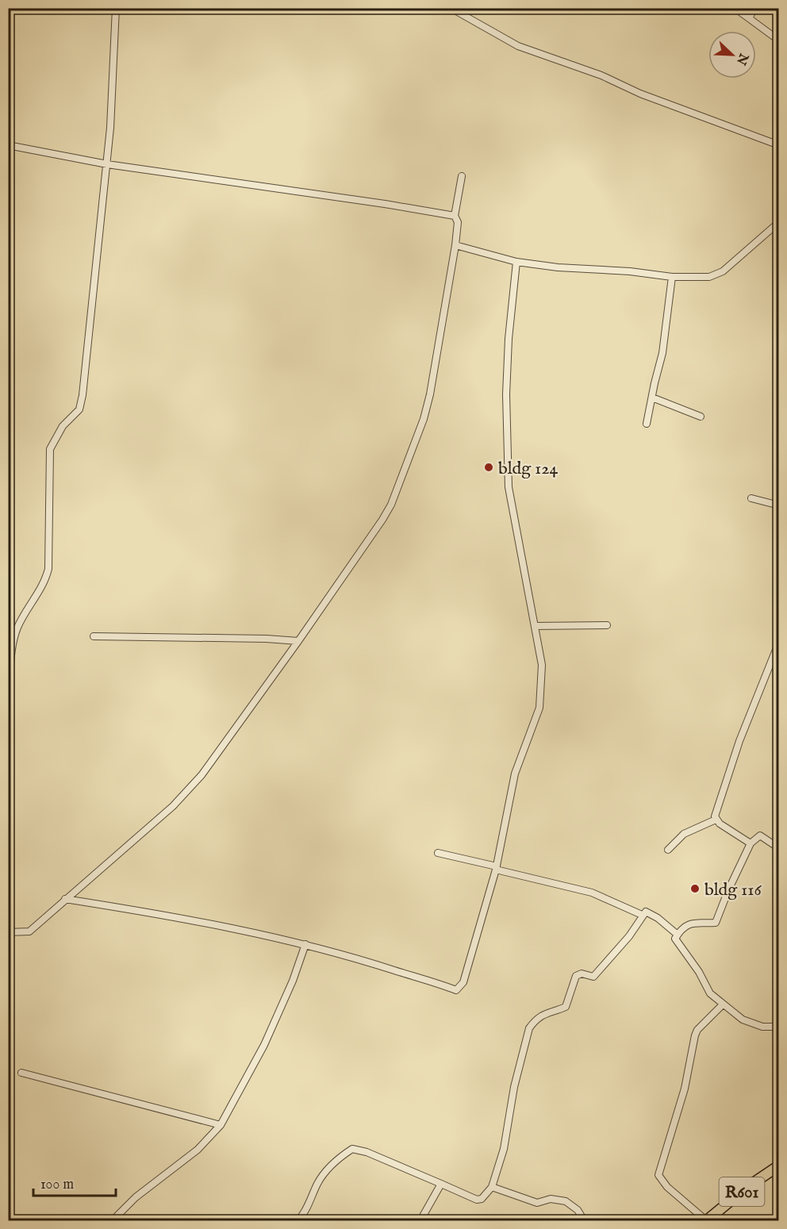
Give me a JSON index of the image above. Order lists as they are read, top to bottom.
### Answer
{
  "streets": {
    "main road": ["R601"]
  },
  "places": ["bldg 124", "bldg 116"],
  "scale_bar": "100 m",
  "north": "bottom right"
}
